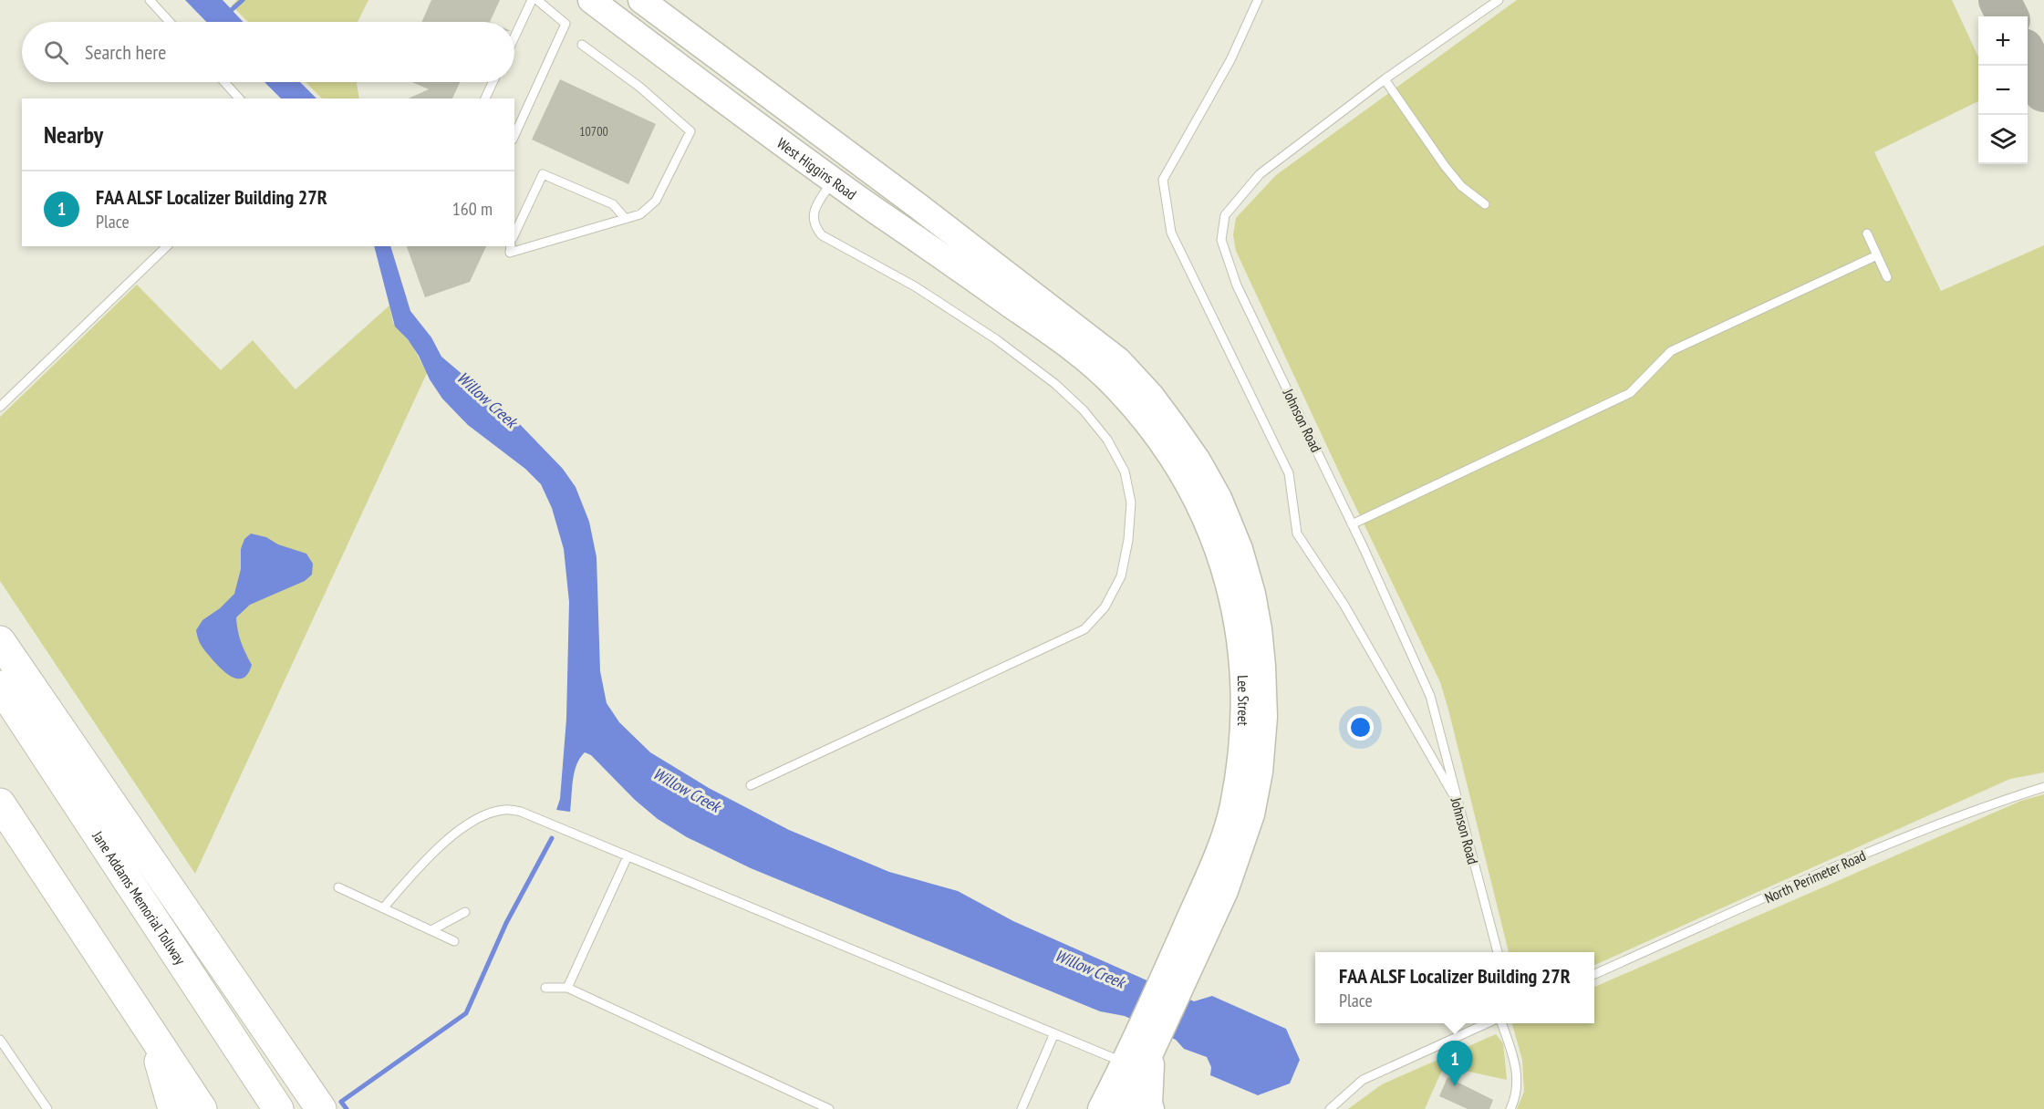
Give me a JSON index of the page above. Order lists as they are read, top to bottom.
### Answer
{
  "streets": {
    "highway": ["Jane Addams Memorial Tollway"],
    "main road": ["West Higgins Road", "Lee Street"],
    "lane": ["Johnson Road", "North Perimeter Road"]
  },
  "crossings": [
    ["West Higgins Road", "Lee Street"]
  ],
  "water": ["Willow Creek"],
  "house_numbers": ["10700"],
  "page": {
    "map_buttons": ["+", "−"],
    "search": "Search here",
    "heading": "Nearby",
    "list": [
      {
        "mark": "1",
        "name": "FAA ALSF Localizer Building 27R",
        "note": "Place",
        "value": "160 m"
      }
    ],
    "popup": ["FAA ALSF Localizer Building 27R", "Place"],
    "pins": "1"
  }
}
